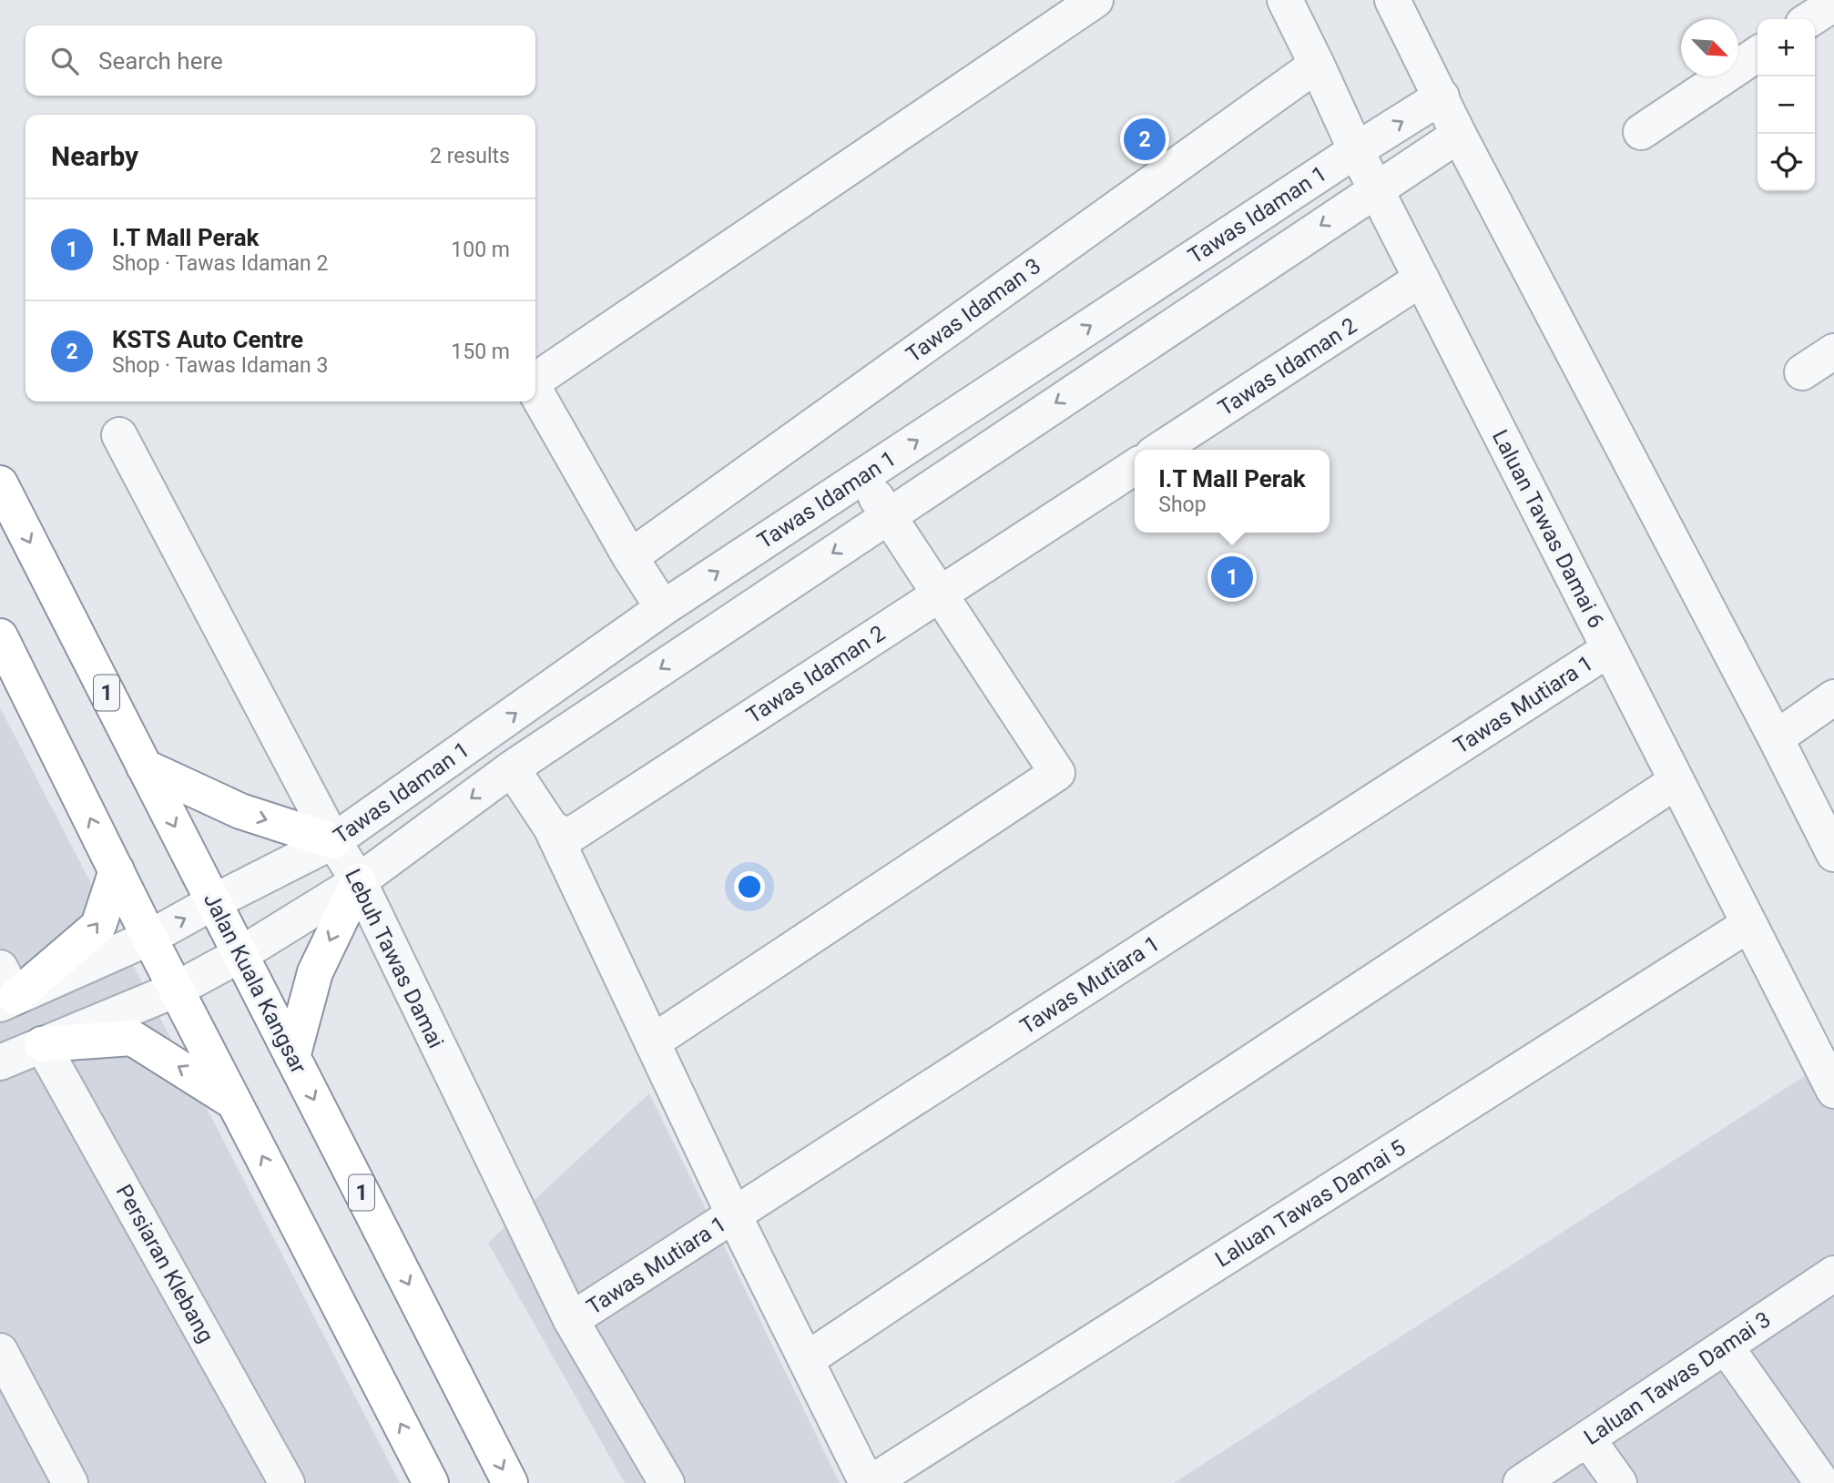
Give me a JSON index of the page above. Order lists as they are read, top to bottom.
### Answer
{
  "streets": {
    "highway": ["1", "Jalan Kuala Kangsar"],
    "street": [
      "Tawas Idaman 1",
      "Tawas Idaman 3",
      "Tawas Idaman 2",
      "Laluan Tawas Damai 6",
      "Tawas Mutiara 1",
      "Lebuh Tawas Damai",
      "Laluan Tawas Damai 5",
      "Persiaran Klebang",
      "Laluan Tawas Damai 3"
    ]
  },
  "crossings": [
    ["Tawas Idaman 1", "Laluan Tawas Damai 6"],
    ["Tawas Idaman 1", "Lebuh Tawas Damai"],
    ["Tawas Idaman 1", "Jalan Kuala Kangsar"],
    ["Tawas Idaman 1", "Persiaran Klebang"],
    ["Tawas Idaman 3", "Laluan Tawas Damai 6"],
    ["Tawas Idaman 2", "Laluan Tawas Damai 6"],
    ["Laluan Tawas Damai 6", "Tawas Mutiara 1"],
    ["Laluan Tawas Damai 6", "Laluan Tawas Damai 5"],
    ["Tawas Mutiara 1", "Lebuh Tawas Damai"]
  ],
  "north": "bottom right",
  "page": {
    "map_buttons": ["+", "−"],
    "search": "Search here",
    "pins": ["2", "1"],
    "heading": ["Nearby", "2 results"],
    "list": [
      {
        "mark": "1",
        "name": "I.T Mall Perak",
        "note": "Shop · Tawas Idaman 2",
        "value": "100 m"
      },
      {
        "mark": "2",
        "name": "KSTS Auto Centre",
        "note": "Shop · Tawas Idaman 3",
        "value": "150 m"
      }
    ],
    "popup": ["I.T Mall Perak", "Shop"]
  }
}
